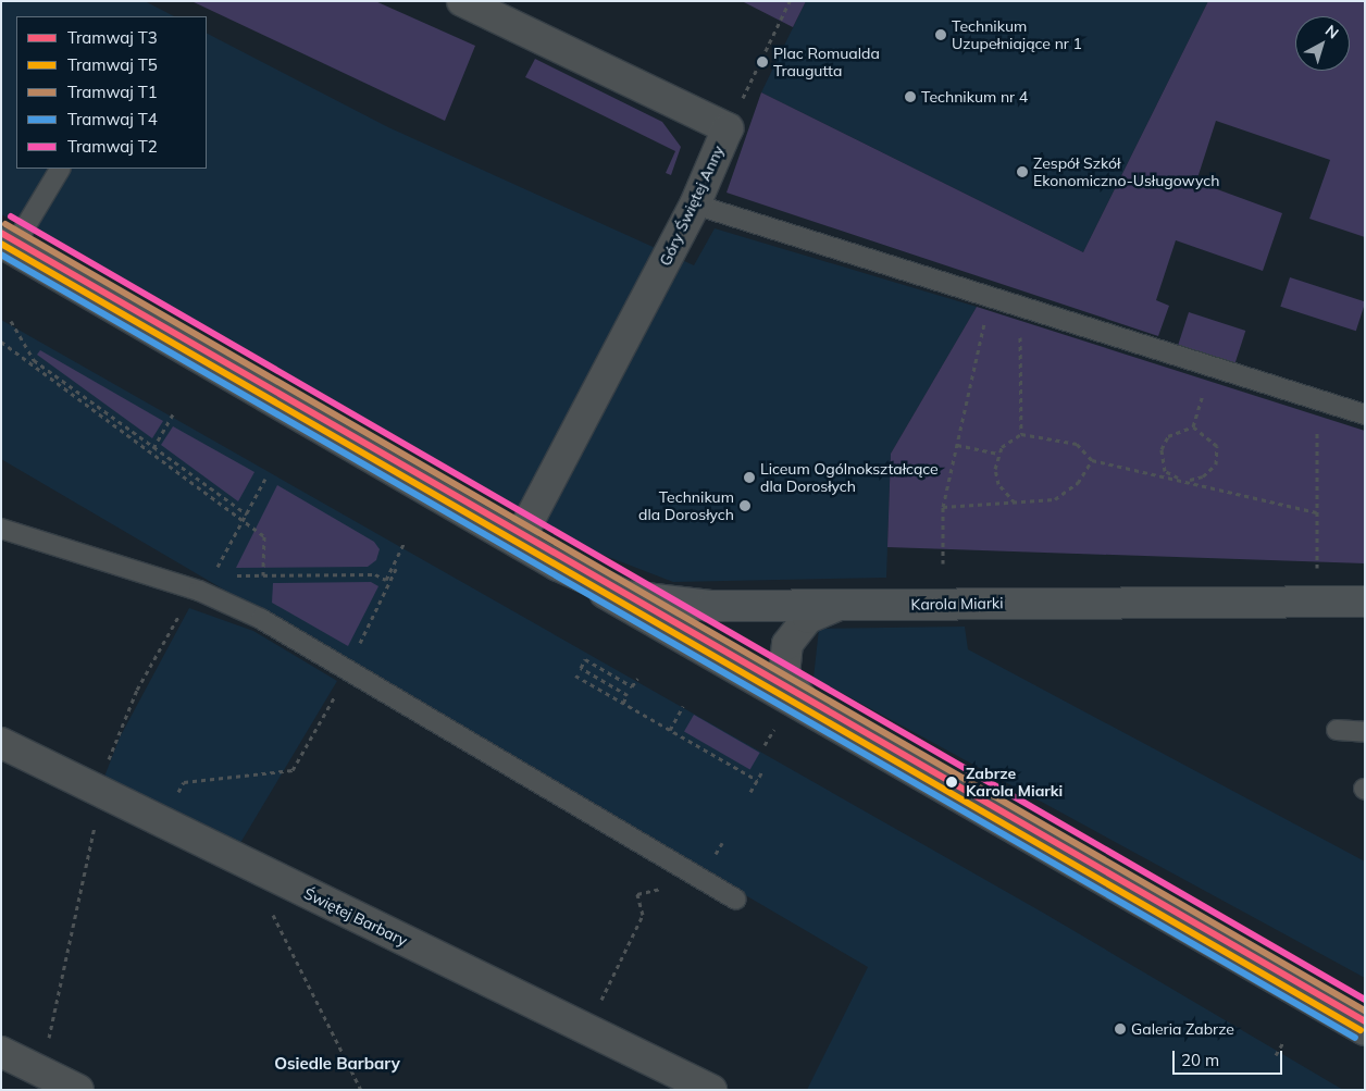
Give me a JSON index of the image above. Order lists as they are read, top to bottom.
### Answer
{
  "streets": {
    "main road": ["Karola Miarki"],
    "street": ["Góry Świętej Anny", "Świętej Barbary"]
  },
  "crossings": [
    ["Góry Świętej Anny", "Karola Miarki"]
  ],
  "districts": ["Osiedle Barbary"],
  "places": [
    "Technikum Uzupełniające nr 1",
    "Plac Romualda Traugutta",
    "Technikum nr 4",
    "Zespół Szkół Ekonomiczno-Usługowych",
    "Liceum Ogólnokształcące dla Dorosłych",
    "Technikum dla Dorosłych",
    "Zabrze Karola Miarki",
    "Galeria Zabrze"
  ],
  "lines": [
    "tram line T2",
    "tram line T1",
    "tram line T3",
    "tram line T5",
    "tram line T4"
  ],
  "legend": [
    "Tramwaj T3",
    "Tramwaj T5",
    "Tramwaj T1",
    "Tramwaj T4",
    "Tramwaj T2"
  ],
  "scale_bar": "20 m",
  "north": "top right"
}
